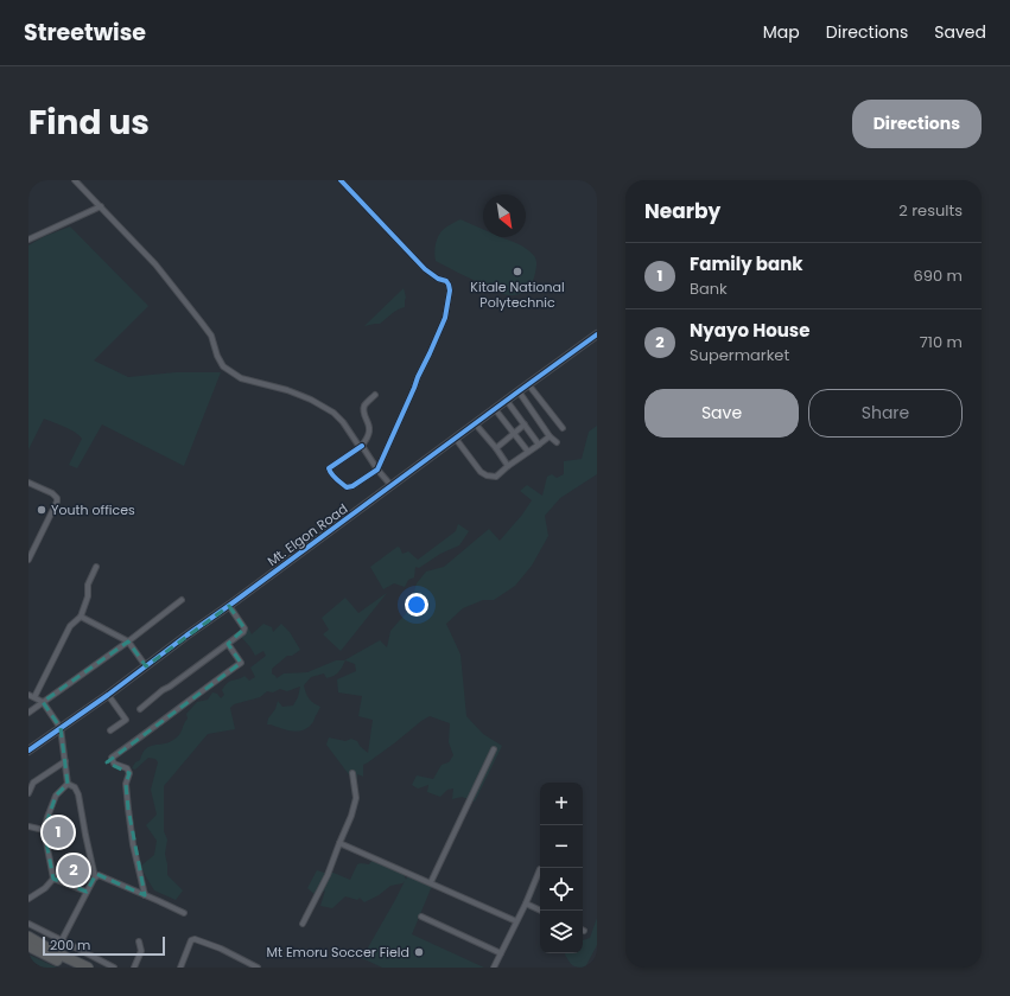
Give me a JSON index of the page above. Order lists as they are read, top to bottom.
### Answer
{
  "streets": {
    "street": ["Mt. Elgon Road"]
  },
  "places": ["Kitale National Polytechnic", "Youth offices", "Mt Emoru Soccer Field"],
  "scale_bar": "200 m",
  "north": "bottom right",
  "page": {
    "header": "Streetwise",
    "nav": ["Map", "Directions", "Saved"],
    "title": "Find us",
    "buttons": [
      "Directions",
      ["Save", "Share"]
    ],
    "heading": ["Nearby", "2 results"],
    "list": [
      {
        "mark": "1",
        "name": "Family bank",
        "note": "Bank",
        "value": "690 m"
      },
      {
        "mark": "2",
        "name": "Nyayo House",
        "note": "Supermarket",
        "value": "710 m"
      }
    ],
    "map_buttons": ["+", "−"],
    "pins": ["1", "2"],
    "scale": "200 m"
  }
}
